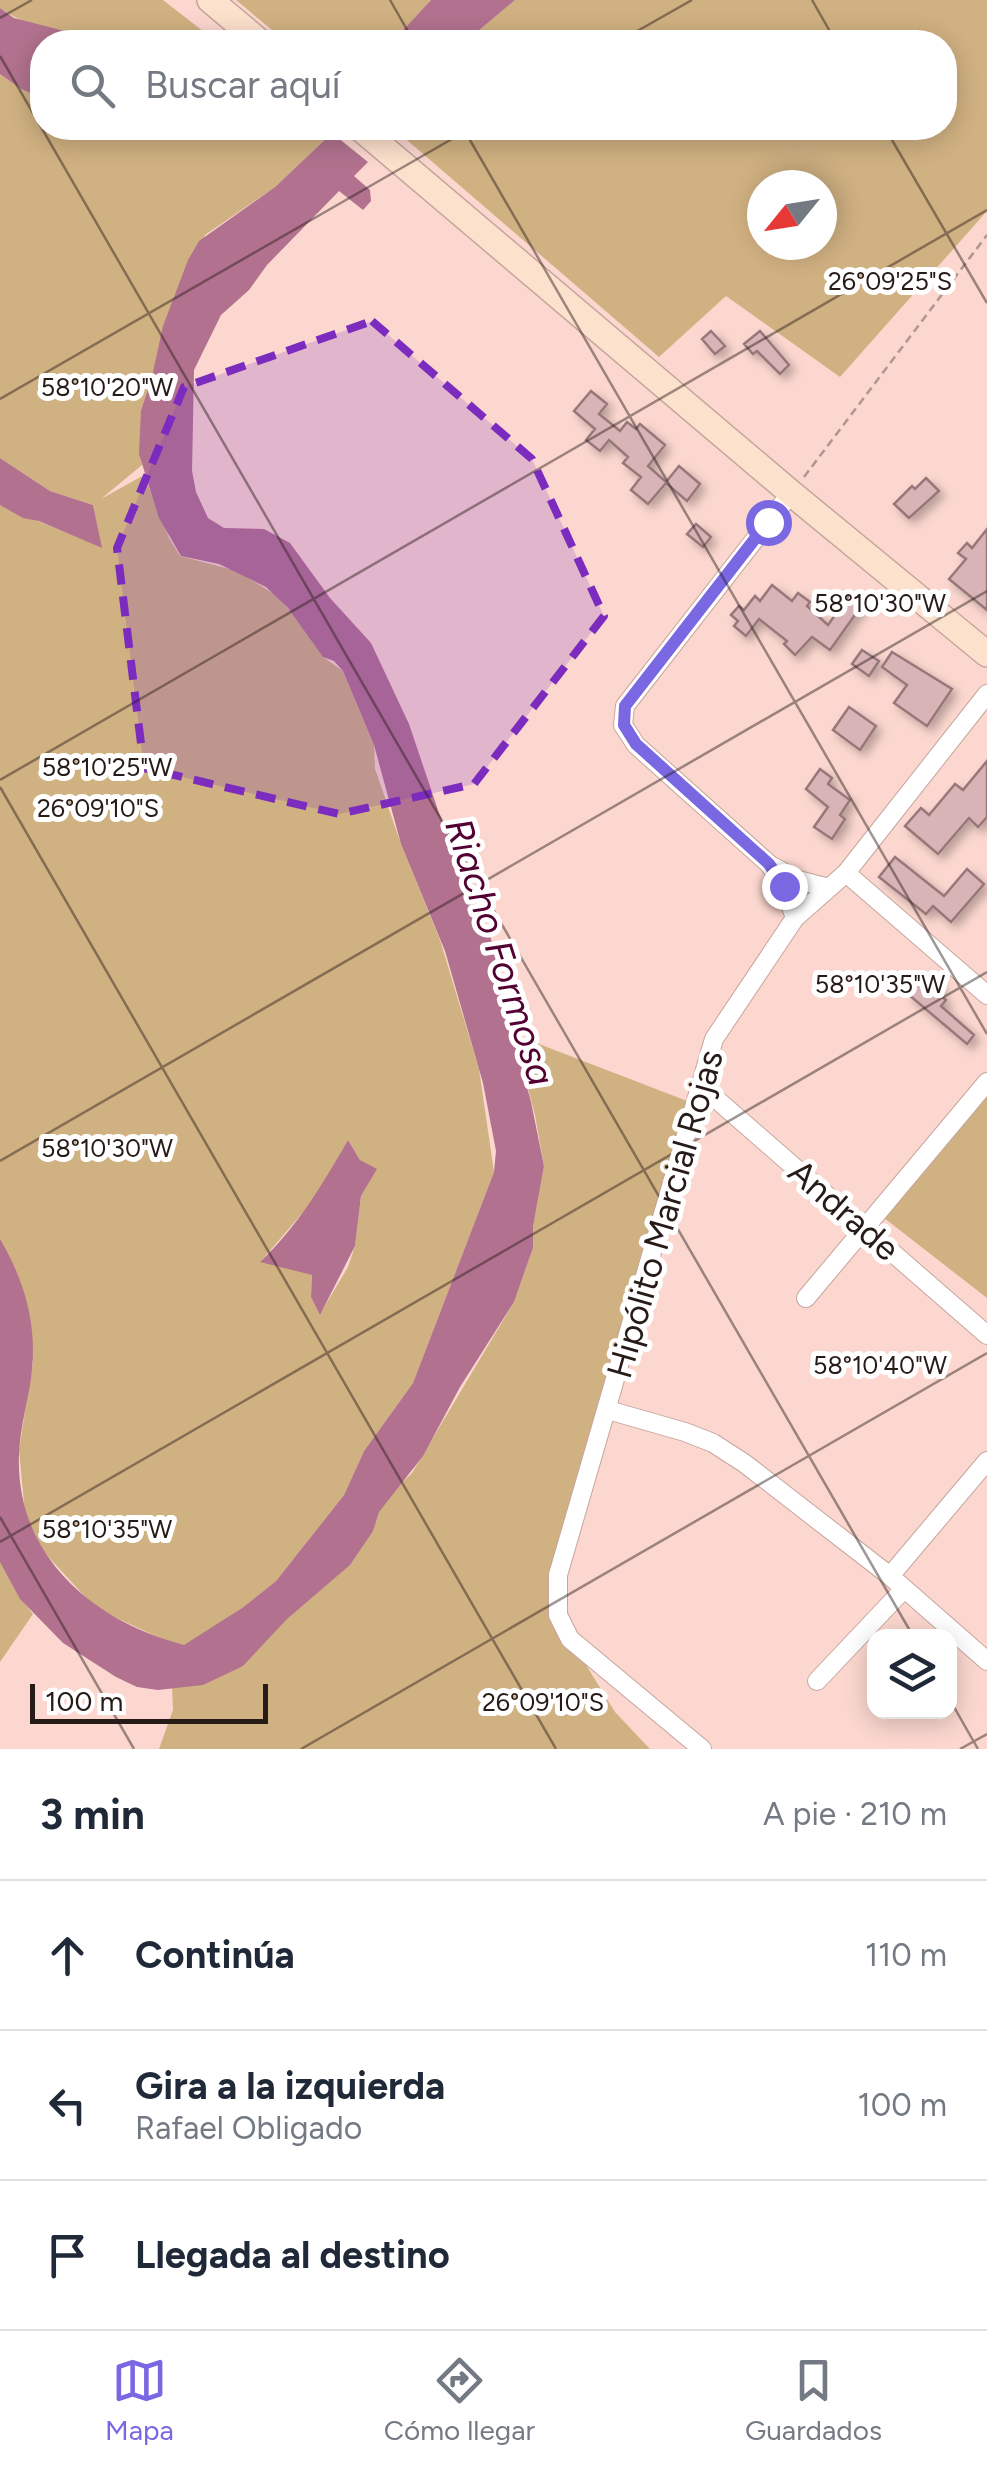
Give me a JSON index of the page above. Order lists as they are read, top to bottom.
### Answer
{
  "streets": {
    "street": ["Andrade", "Hipólito Marcial Rojas"]
  },
  "crossings": [
    ["Andrade", "Hipólito Marcial Rojas"]
  ],
  "water": ["Riacho Formosa"],
  "scale_bar": "100 m",
  "north": "bottom left",
  "page": {
    "search": "Buscar aquí",
    "scale": "100 m",
    "heading": ["3 min", "A pie · 210 m"],
    "list": [
      ["Continúa", "110 m"],
      ["Gira a la izquierda", "Rafael Obligado", "100 m"],
      "Llegada al destino"
    ],
    "nav": ["Mapa", "Cómo llegar", "Guardados"]
  },
  "coordinates": [
    "26°09'25\"S",
    "58°10'20\"W",
    "58°10'30\"W",
    "58°10'25\"W",
    "26°09'10\"S",
    "58°10'35\"W",
    "58°10'40\"W"
  ]
}
